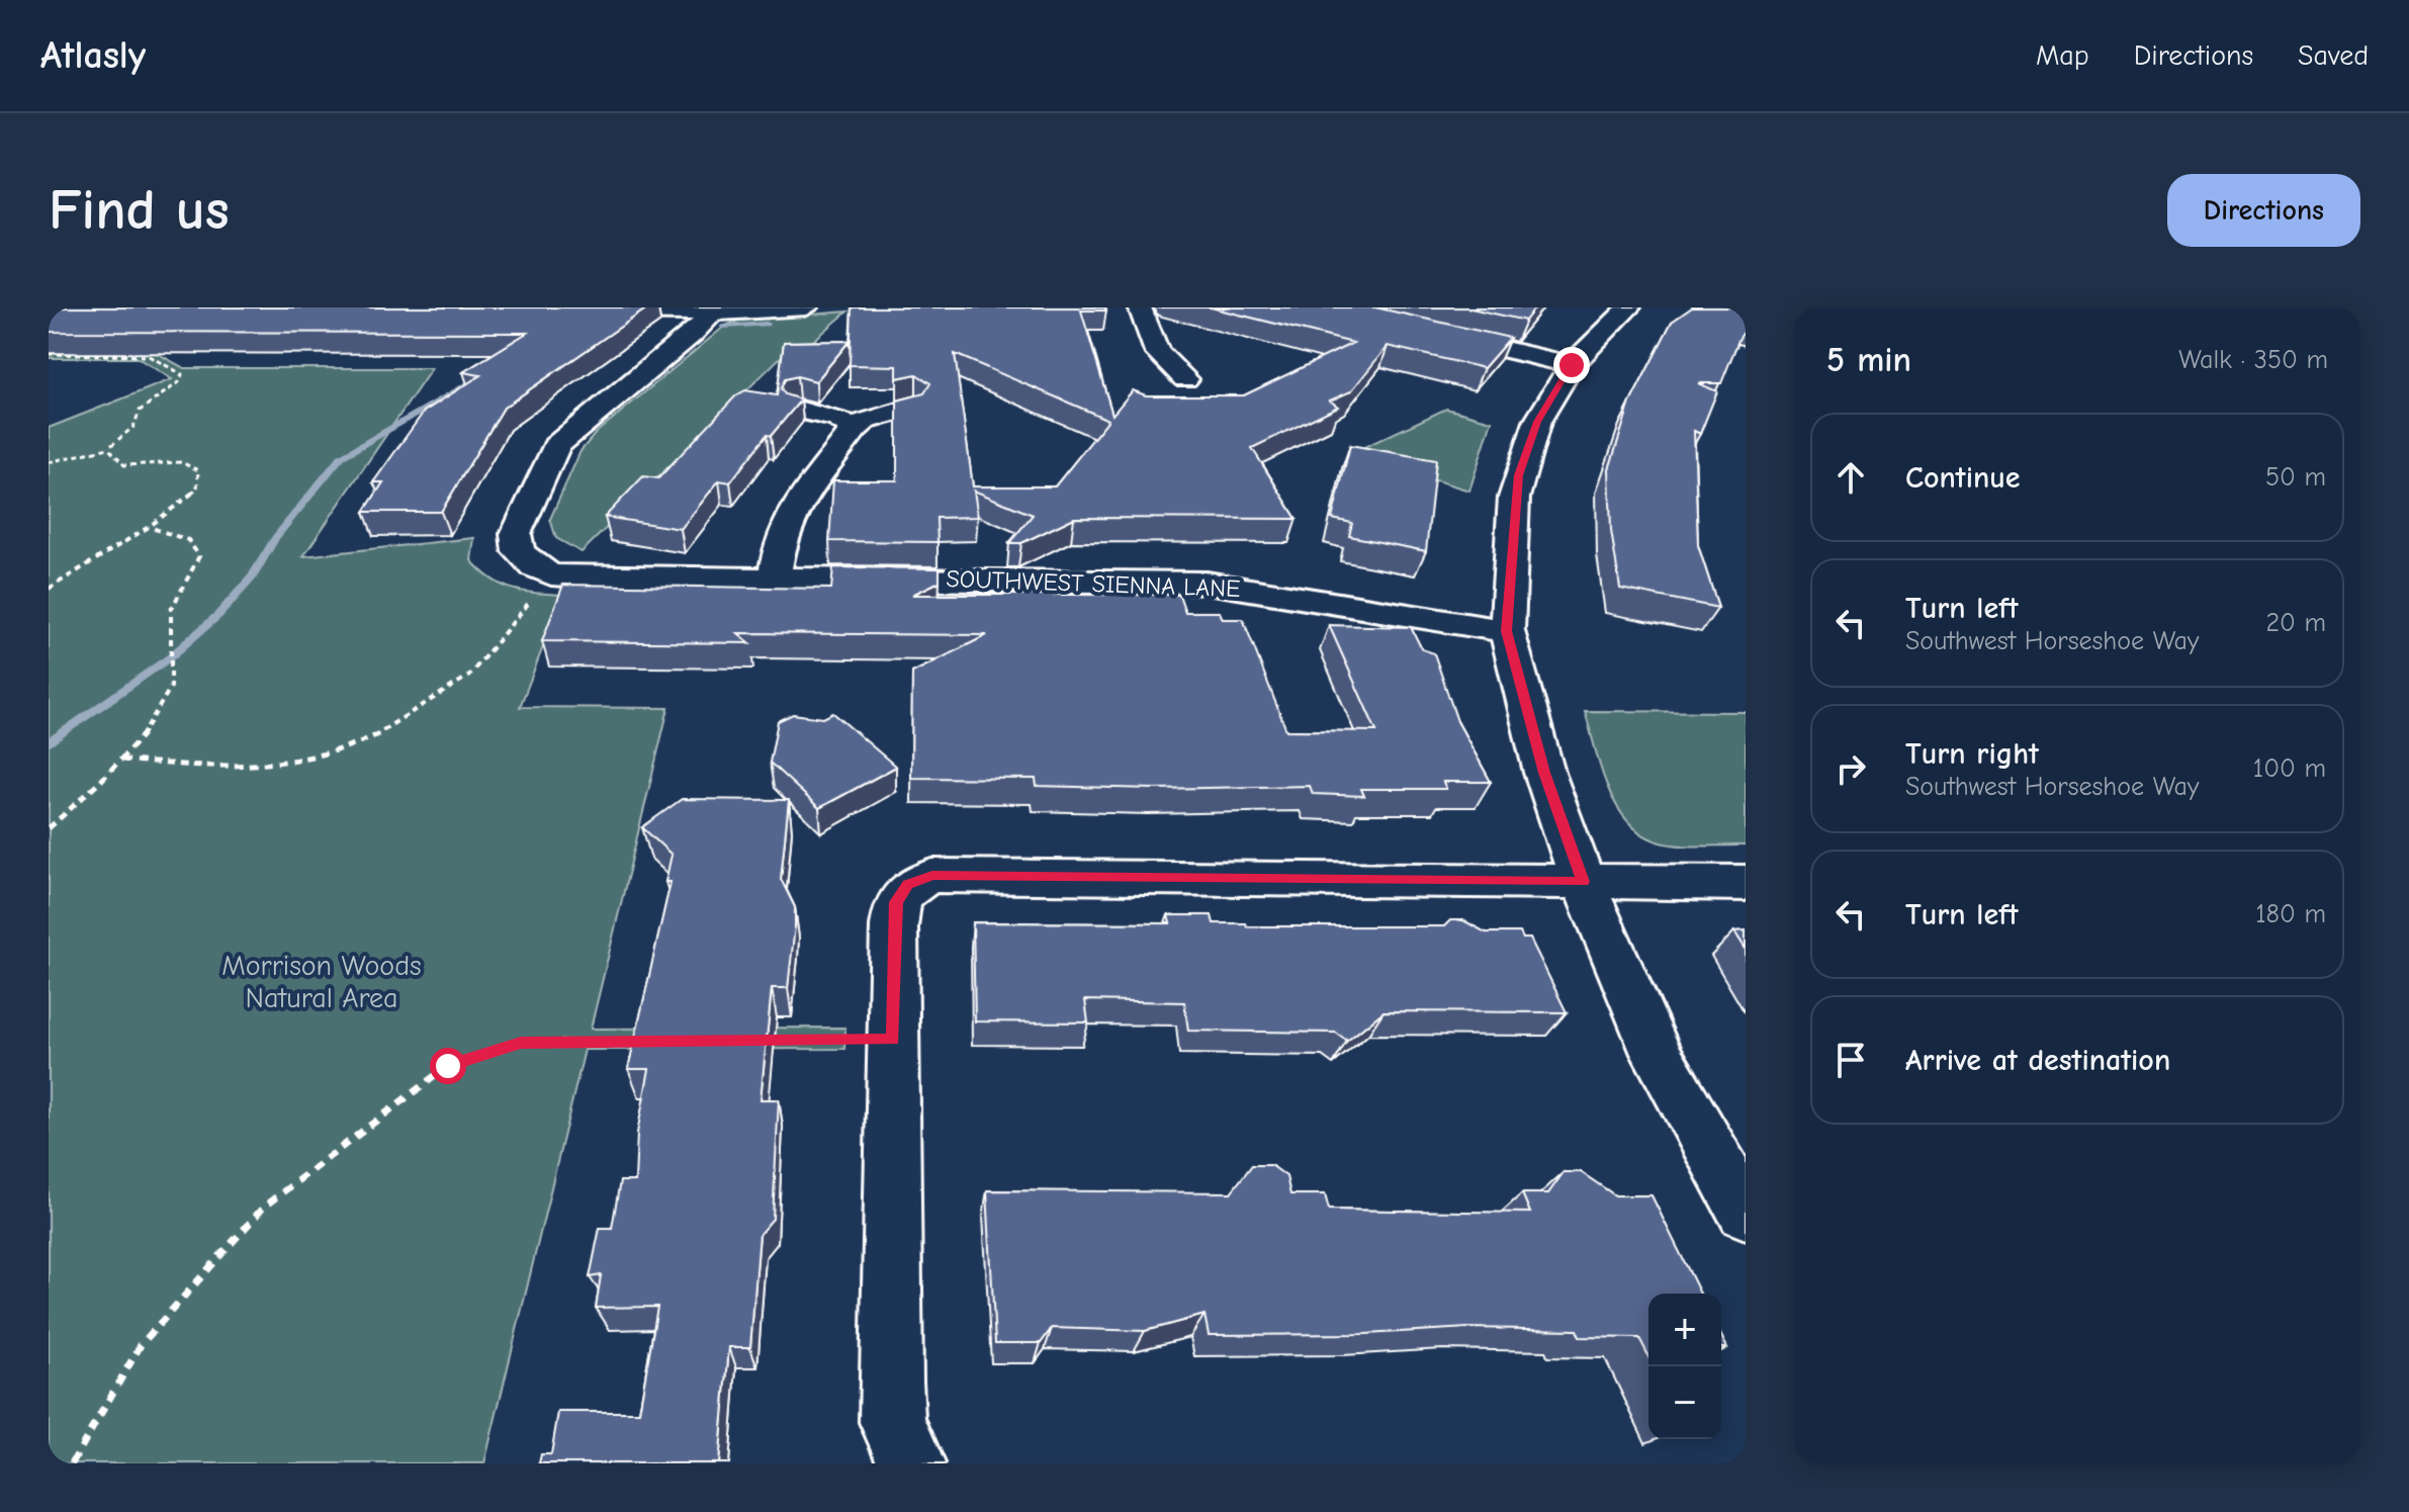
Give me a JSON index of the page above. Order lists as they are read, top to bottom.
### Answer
{
  "streets": {
    "street": ["SOUTHWEST SIENNA LANE"]
  },
  "parks": ["Morrison Woods Natural Area"],
  "page": {
    "header": "Atlasly",
    "nav": ["Map", "Directions", "Saved"],
    "buttons": "Directions",
    "title": "Find us",
    "heading": ["5 min", "Walk · 350 m"],
    "list": [
      ["Continue", "50 m"],
      ["Turn left", "Southwest Horseshoe Way", "20 m"],
      ["Turn right", "Southwest Horseshoe Way", "100 m"],
      ["Turn left", "180 m"],
      "Arrive at destination"
    ],
    "map_buttons": ["+", "−"]
  }
}
